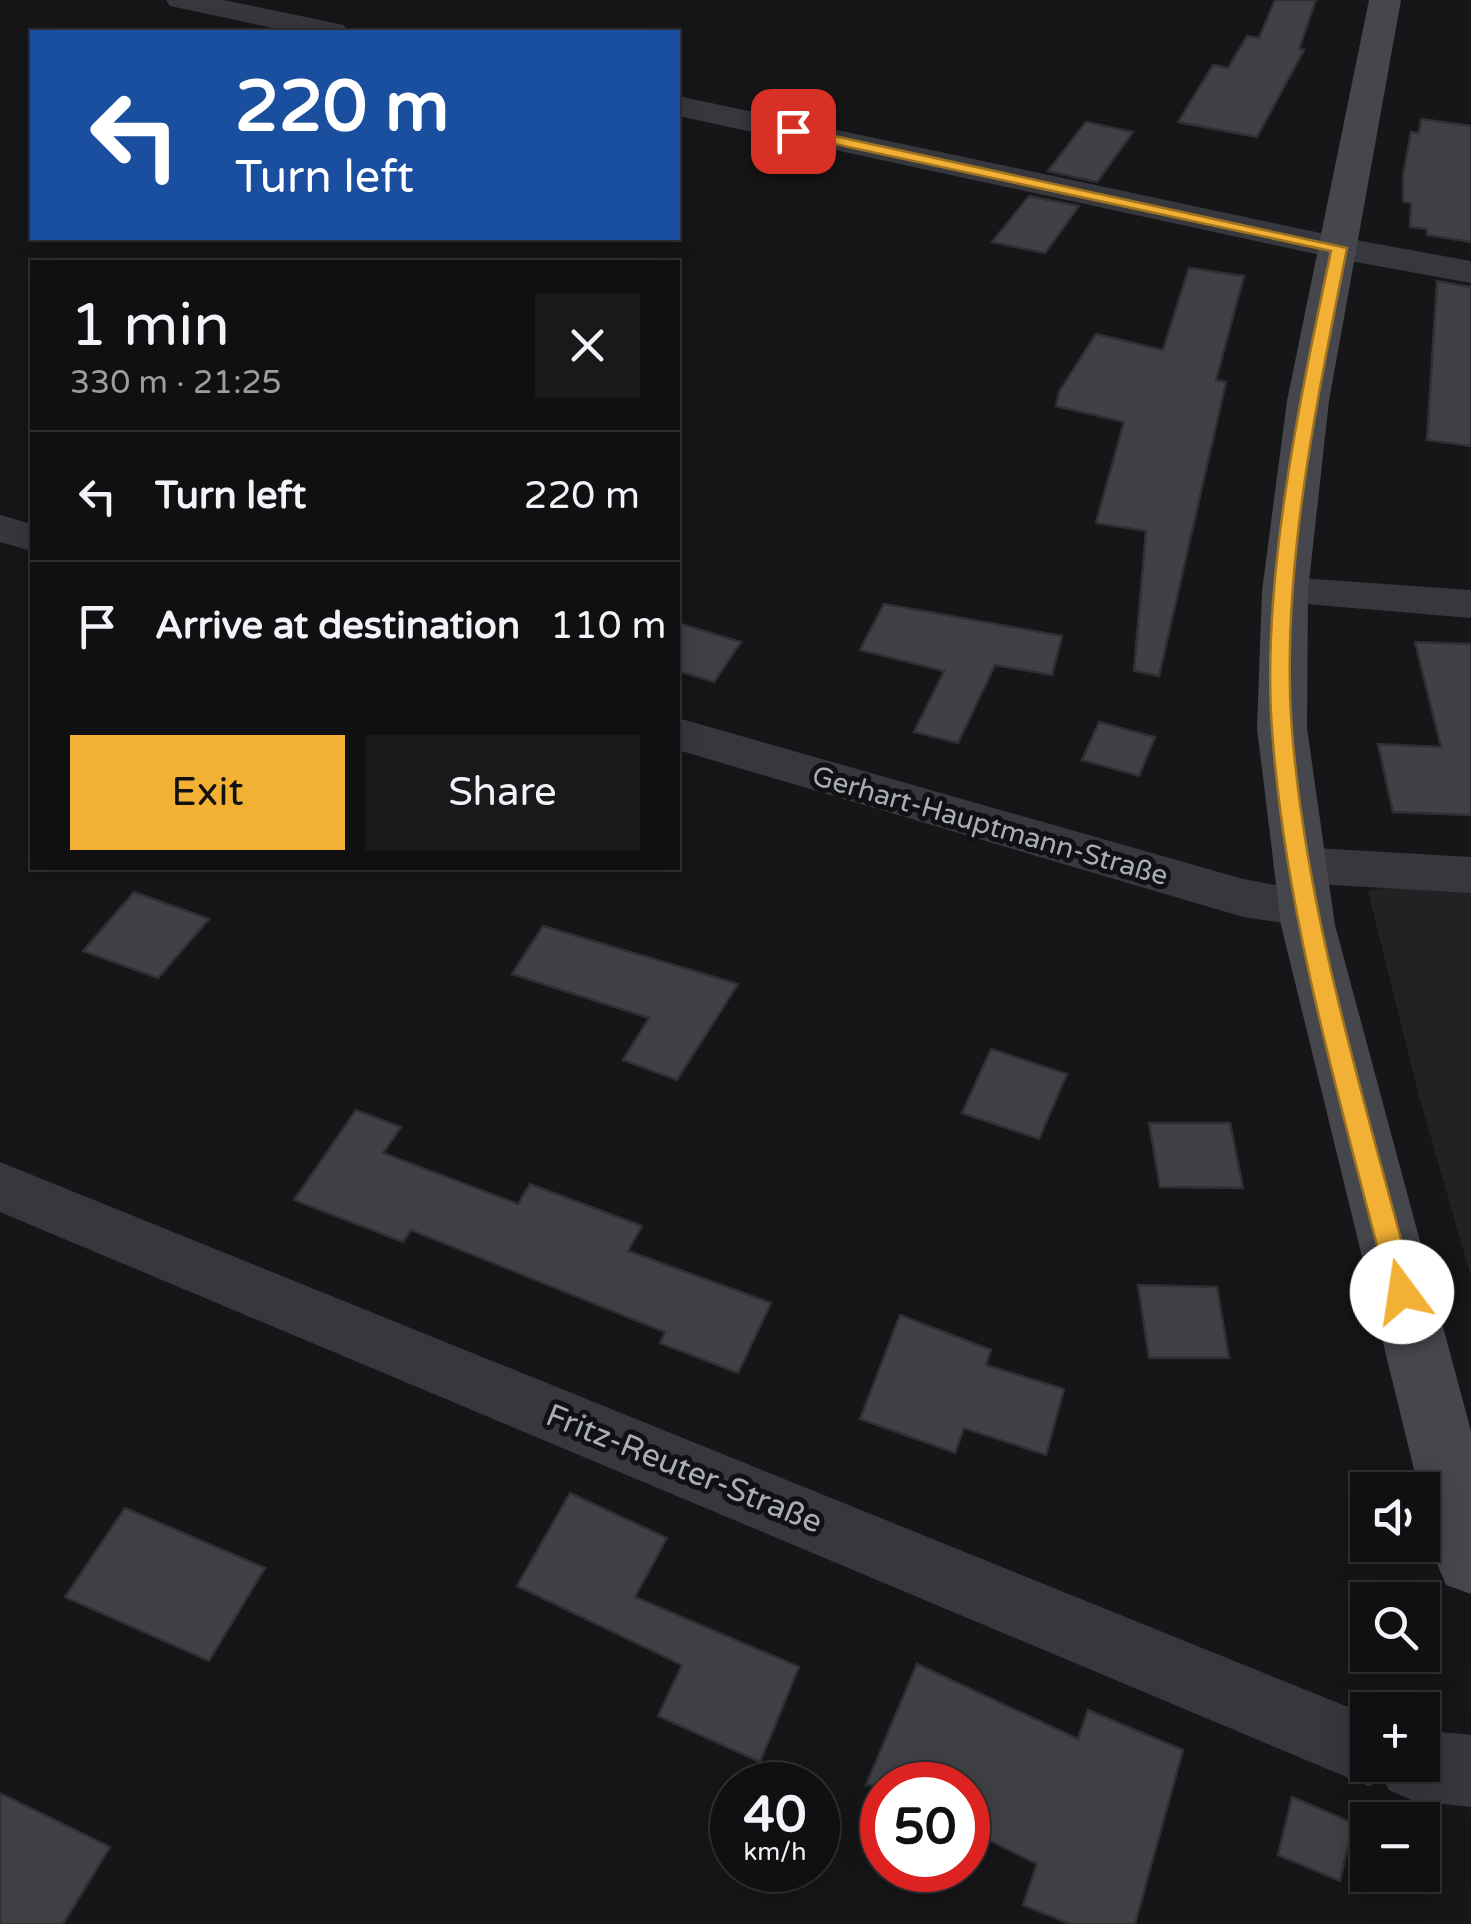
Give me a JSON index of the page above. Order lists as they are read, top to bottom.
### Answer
{
  "streets": {
    "street": ["Gerhart-Hauptmann-Straße", "Fritz-Reuter-Straße"]
  },
  "page": {
    "turn": ["220 m", "Turn left"],
    "heading": ["1 min", "330 m · 21:25"],
    "list": [
      {
        "name": "Turn left",
        "value": "220 m"
      },
      {
        "name": "Arrive at destination",
        "value": "110 m"
      }
    ],
    "buttons": ["Exit", "Share"],
    "map_buttons": ["+", "−"],
    "speed": "40 km/h",
    "limit": "50"
  }
}
